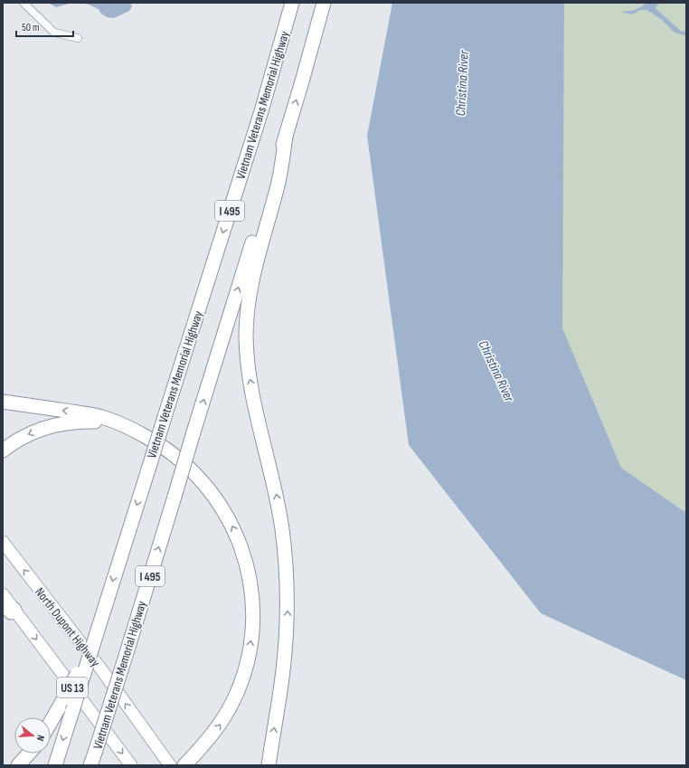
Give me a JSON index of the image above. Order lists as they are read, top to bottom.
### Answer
{
  "streets": {
    "highway": ["Vietnam Veterans Memorial Highway", "I 495"],
    "main road": ["North Dupont Highway", "US 13"]
  },
  "water": ["Christina River"],
  "scale_bar": "50 m",
  "north": "right"
}
